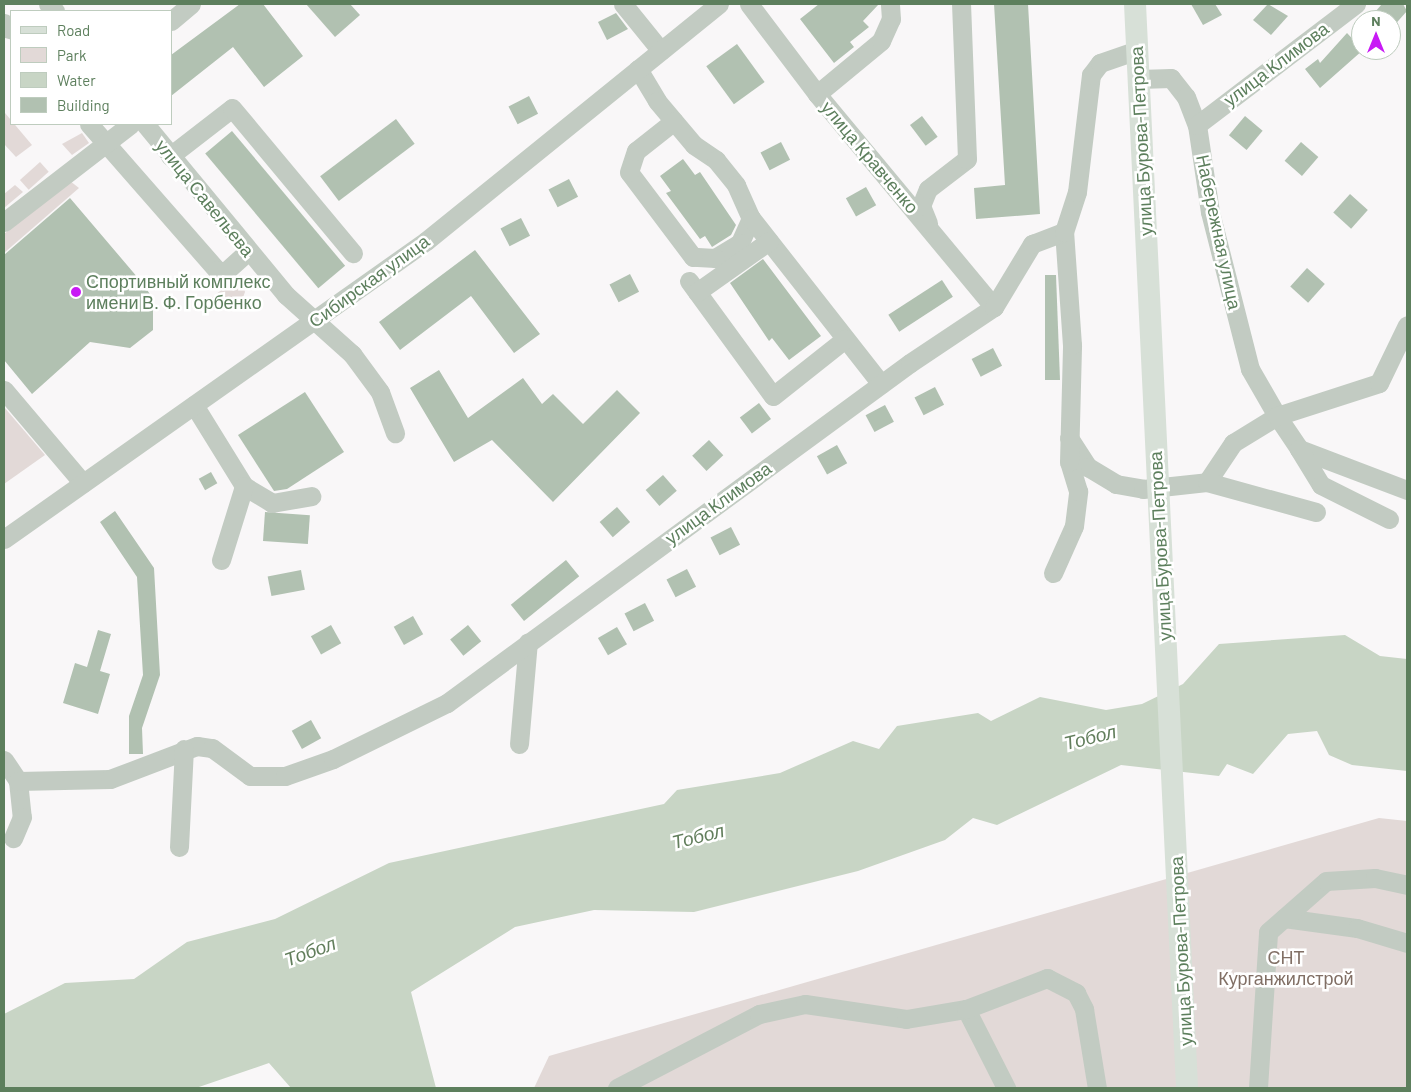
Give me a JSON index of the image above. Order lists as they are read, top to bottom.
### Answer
{
  "streets": {
    "main road": ["улица Бурова-Петрова"],
    "street": [
      "улица Климова",
      "улица Кравченко",
      "улица Савельева",
      "Набережная улица",
      "Сибирская улица"
    ]
  },
  "crossings": [
    ["улица Климова", "улица Кравченко"],
    ["улица Климова", "Набережная улица"],
    ["улица Бурова-Петрова", "Набережная улица"],
    ["улица Савельева", "Сибирская улица"]
  ],
  "water": ["Тобол"],
  "parks": ["СНТ Курганжилстрой"],
  "places": ["Спортивный комплекс имени В. Ф. Горбенко"],
  "legend": [
    "Road",
    "Park",
    "Water",
    "Building"
  ],
  "north": "top"
}
